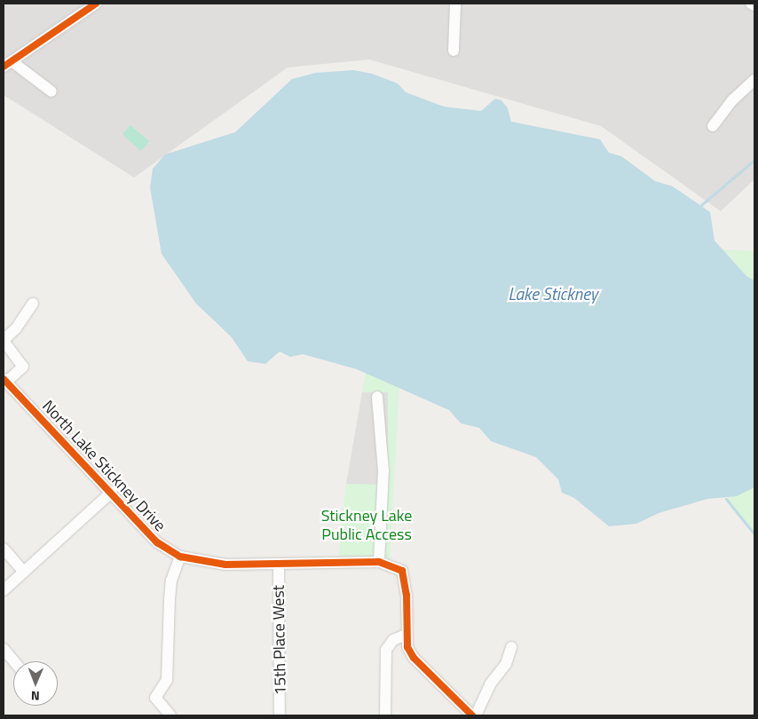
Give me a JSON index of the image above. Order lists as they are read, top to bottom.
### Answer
{
  "streets": {
    "street": ["North Lake Stickney Drive", "15th Place West"]
  },
  "crossings": [
    ["North Lake Stickney Drive", "15th Place West"]
  ],
  "water": ["Lake Stickney"],
  "parks": ["Stickney Lake Public Access"],
  "north": "bottom"
}
